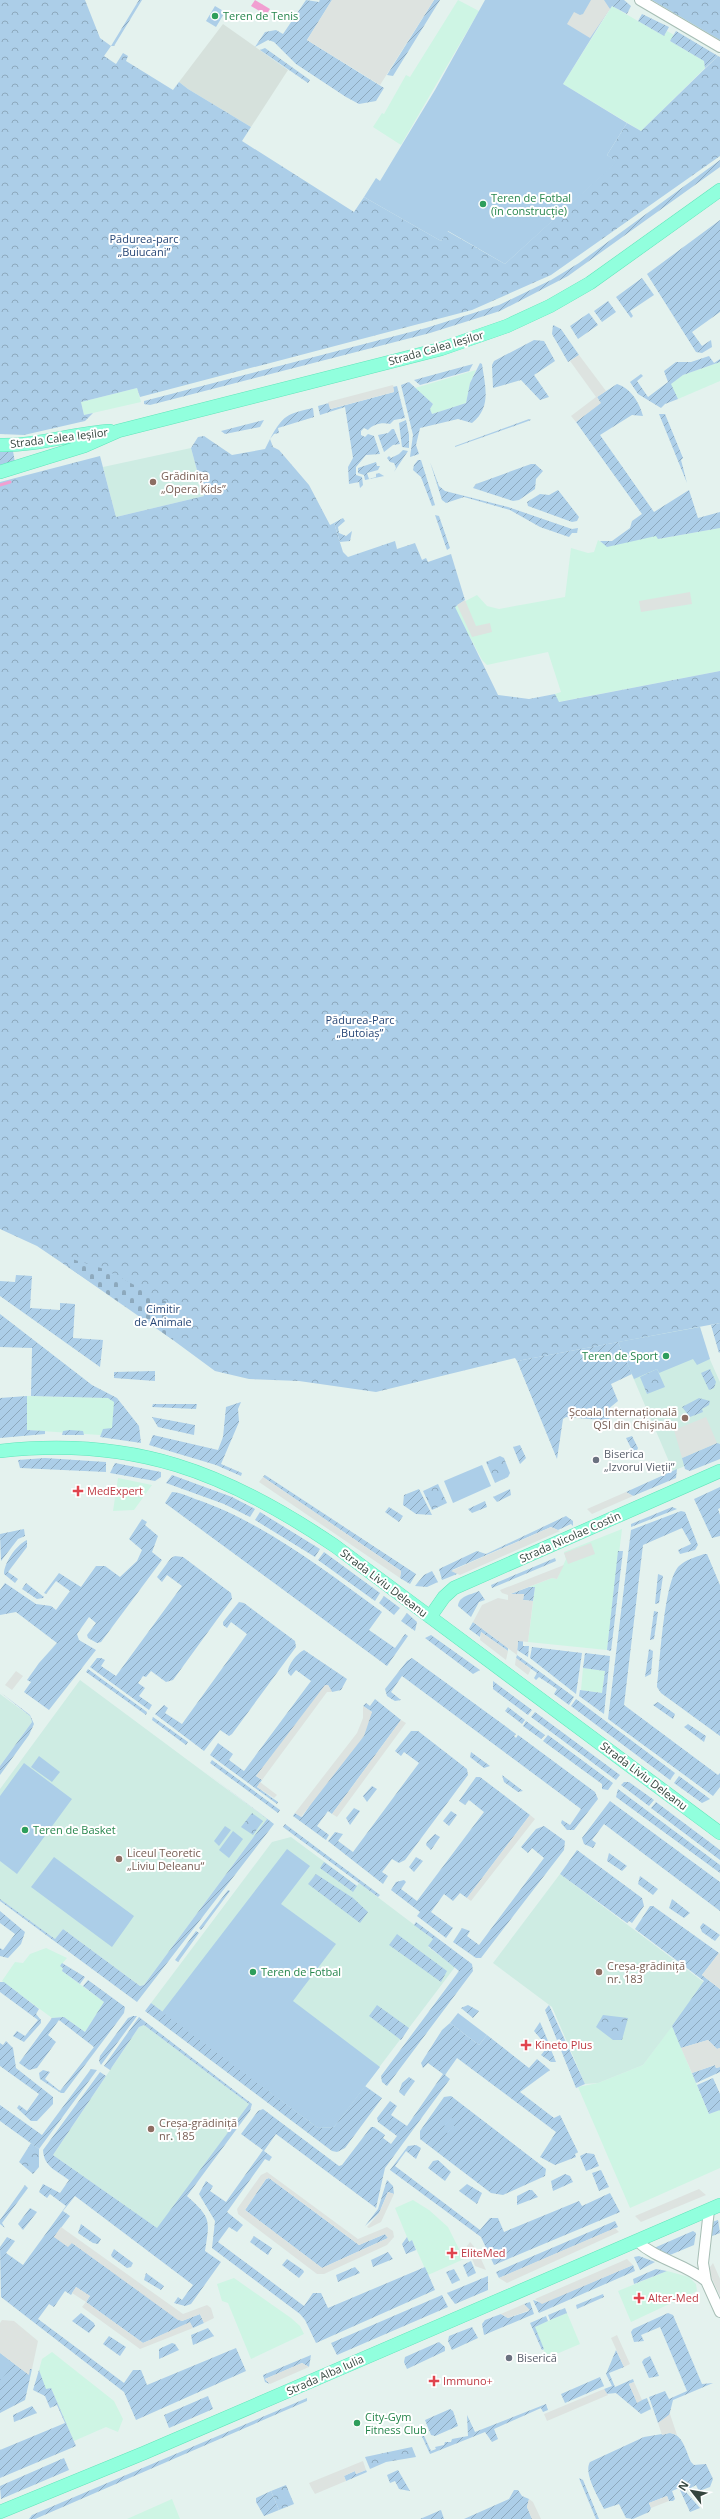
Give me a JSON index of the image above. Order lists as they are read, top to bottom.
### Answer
{
  "streets": {
    "main road": [
      "Strada Calea Ieșilor",
      "Strada Nicolae Costin",
      "Strada Liviu Deleanu",
      "Strada Alba Iulia"
    ]
  },
  "crossings": [
    ["Strada Nicolae Costin", "Strada Liviu Deleanu"]
  ],
  "parks": ["Pădurea-parc „Buiucani”", "Pădurea-Parc „Butoiaș”", "Cimitir de Animale"],
  "places": {
    "other": [
      "Teren de Tenis",
      "Teren de Fotbal (în construcție)",
      "Grădinița „Opera Kids”",
      "Teren de Sport",
      "Școala Internațională QSI din Chișinău",
      "Biserica „Izvorul Vieții”",
      "Teren de Basket",
      "Liceul Teoretic „Liviu Deleanu“",
      "Teren de Fotbal",
      "Creșa-grădiniță nr. 183",
      "Creșa-grădiniță nr. 185",
      "Biserică",
      "City-Gym Fitness Club"
    ],
    "health": [
      "MedExpert",
      "Kineto Plus",
      "EliteMed",
      "Alter-Med",
      "Immuno+"
    ]
  },
  "north": "top left"
}
